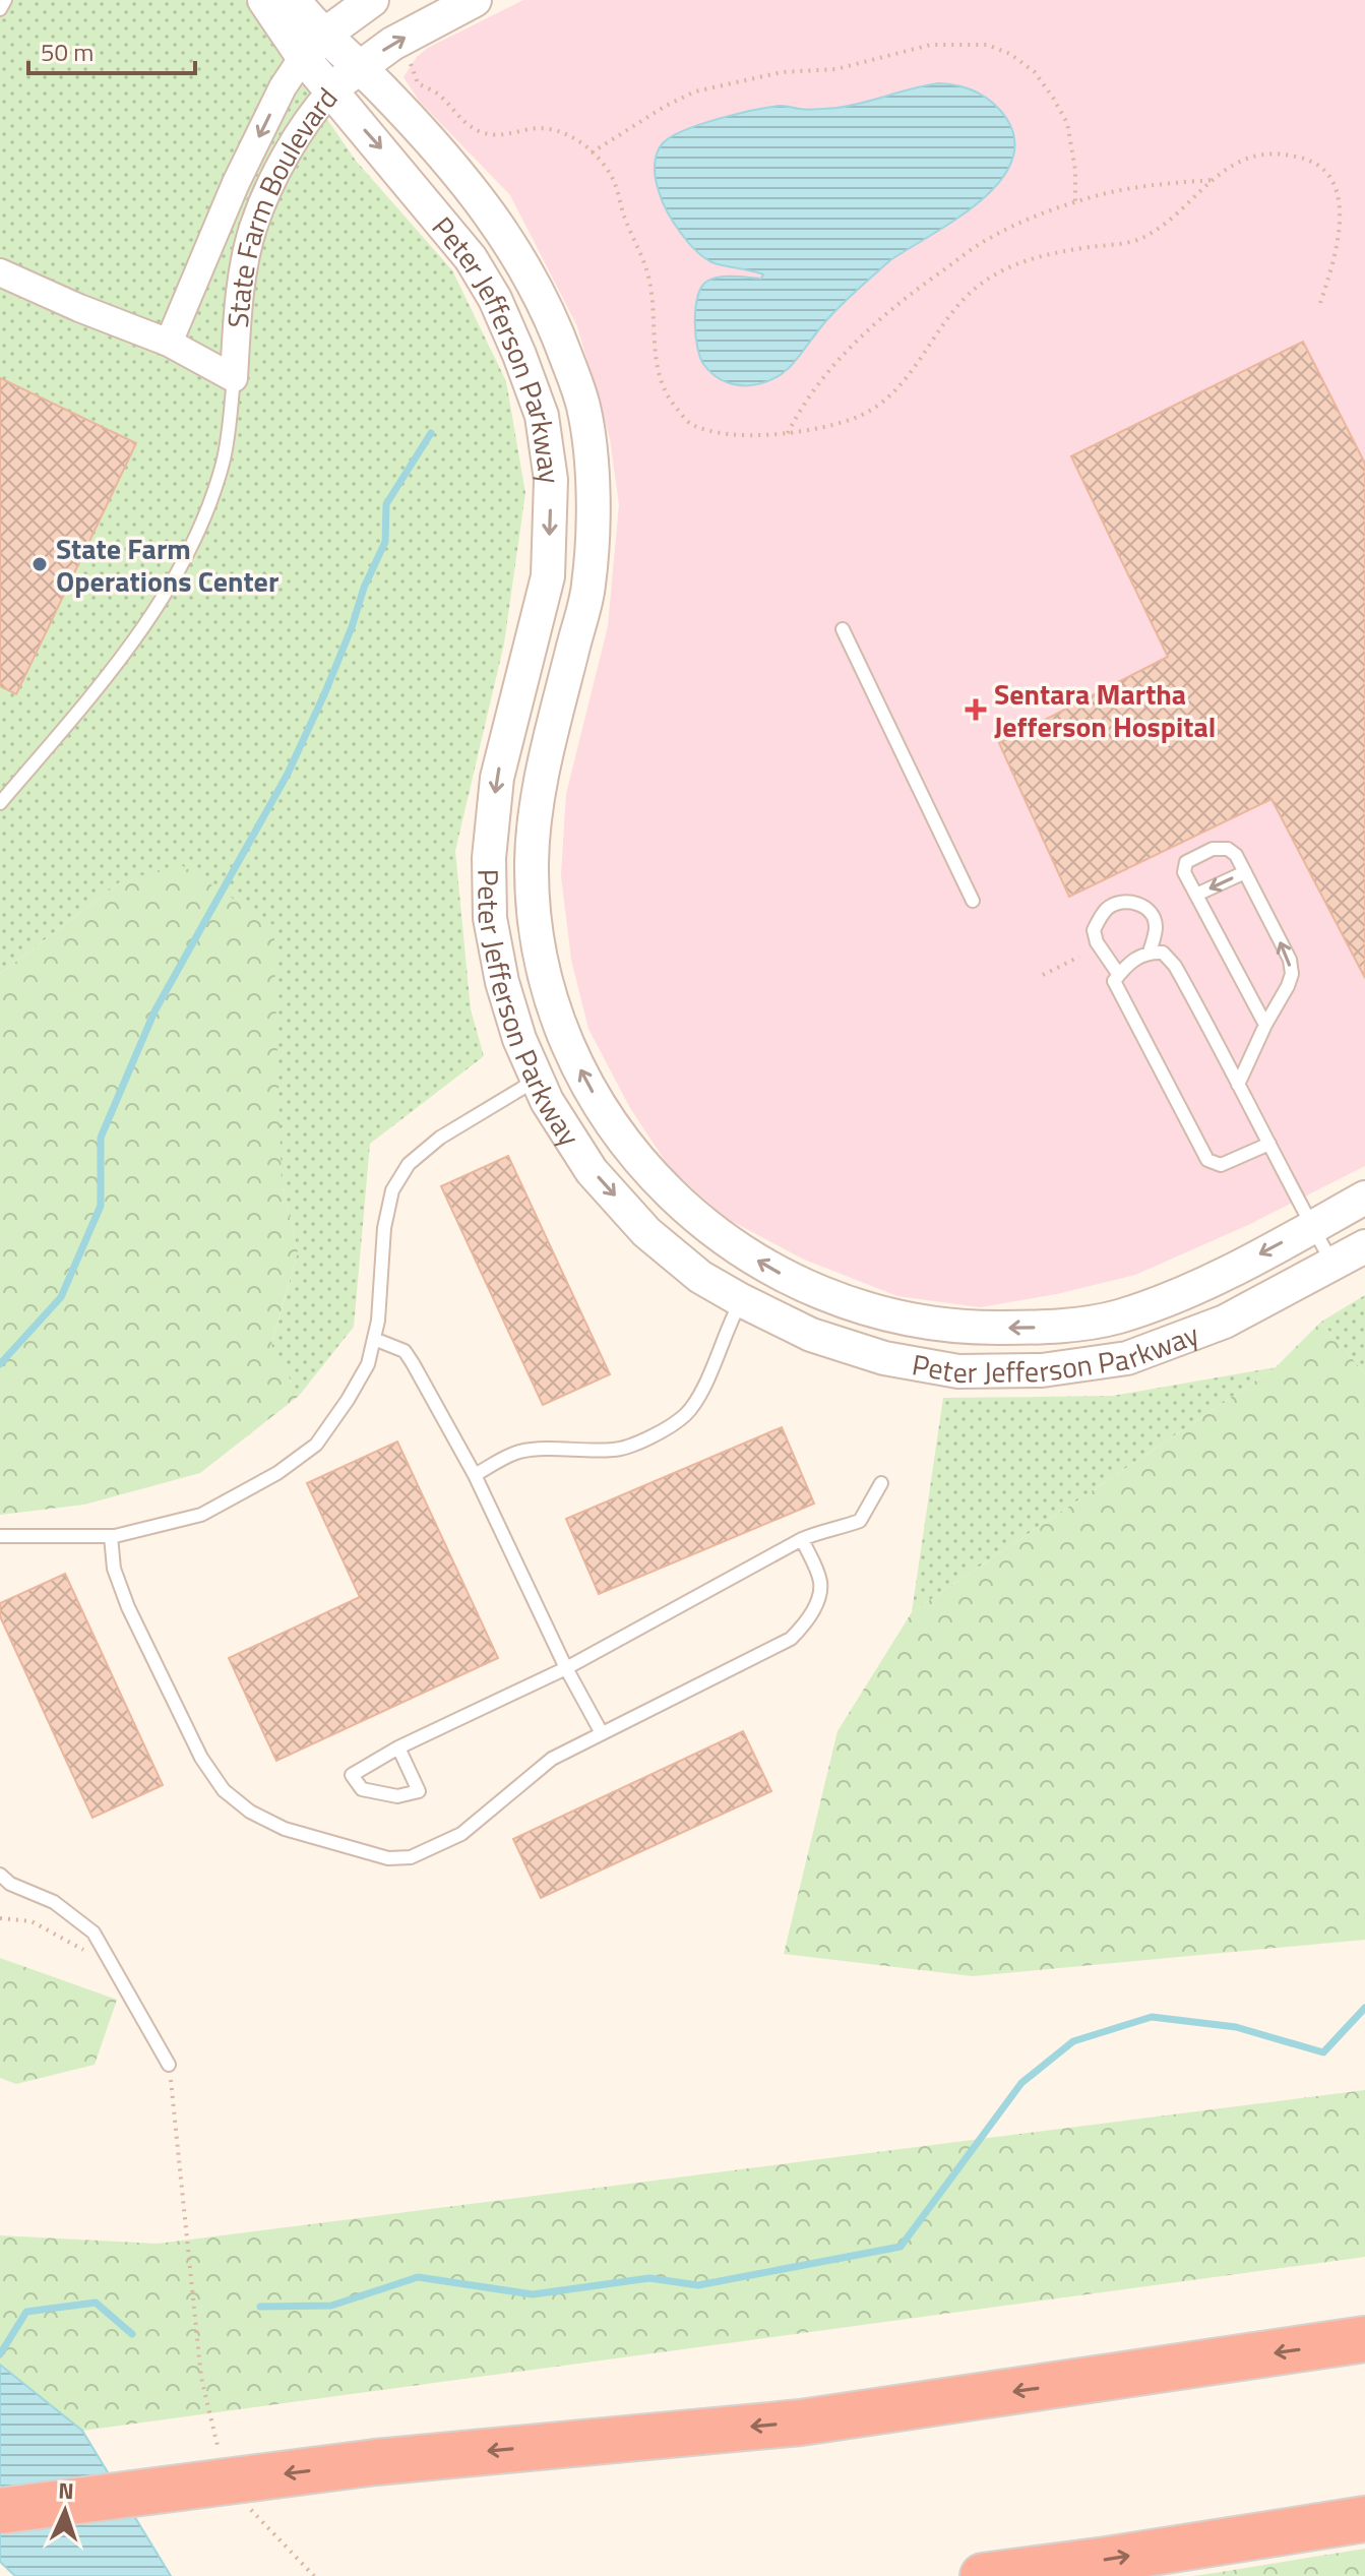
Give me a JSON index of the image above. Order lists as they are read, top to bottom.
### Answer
{
  "streets": {
    "street": ["State Farm Boulevard", "Peter Jefferson Parkway"]
  },
  "crossings": [
    ["State Farm Boulevard", "Peter Jefferson Parkway"]
  ],
  "places": {
    "other": ["State Farm Operations Center"],
    "health": ["Sentara Martha Jefferson Hospital"]
  },
  "scale_bar": "50 m",
  "north": "top"
}
